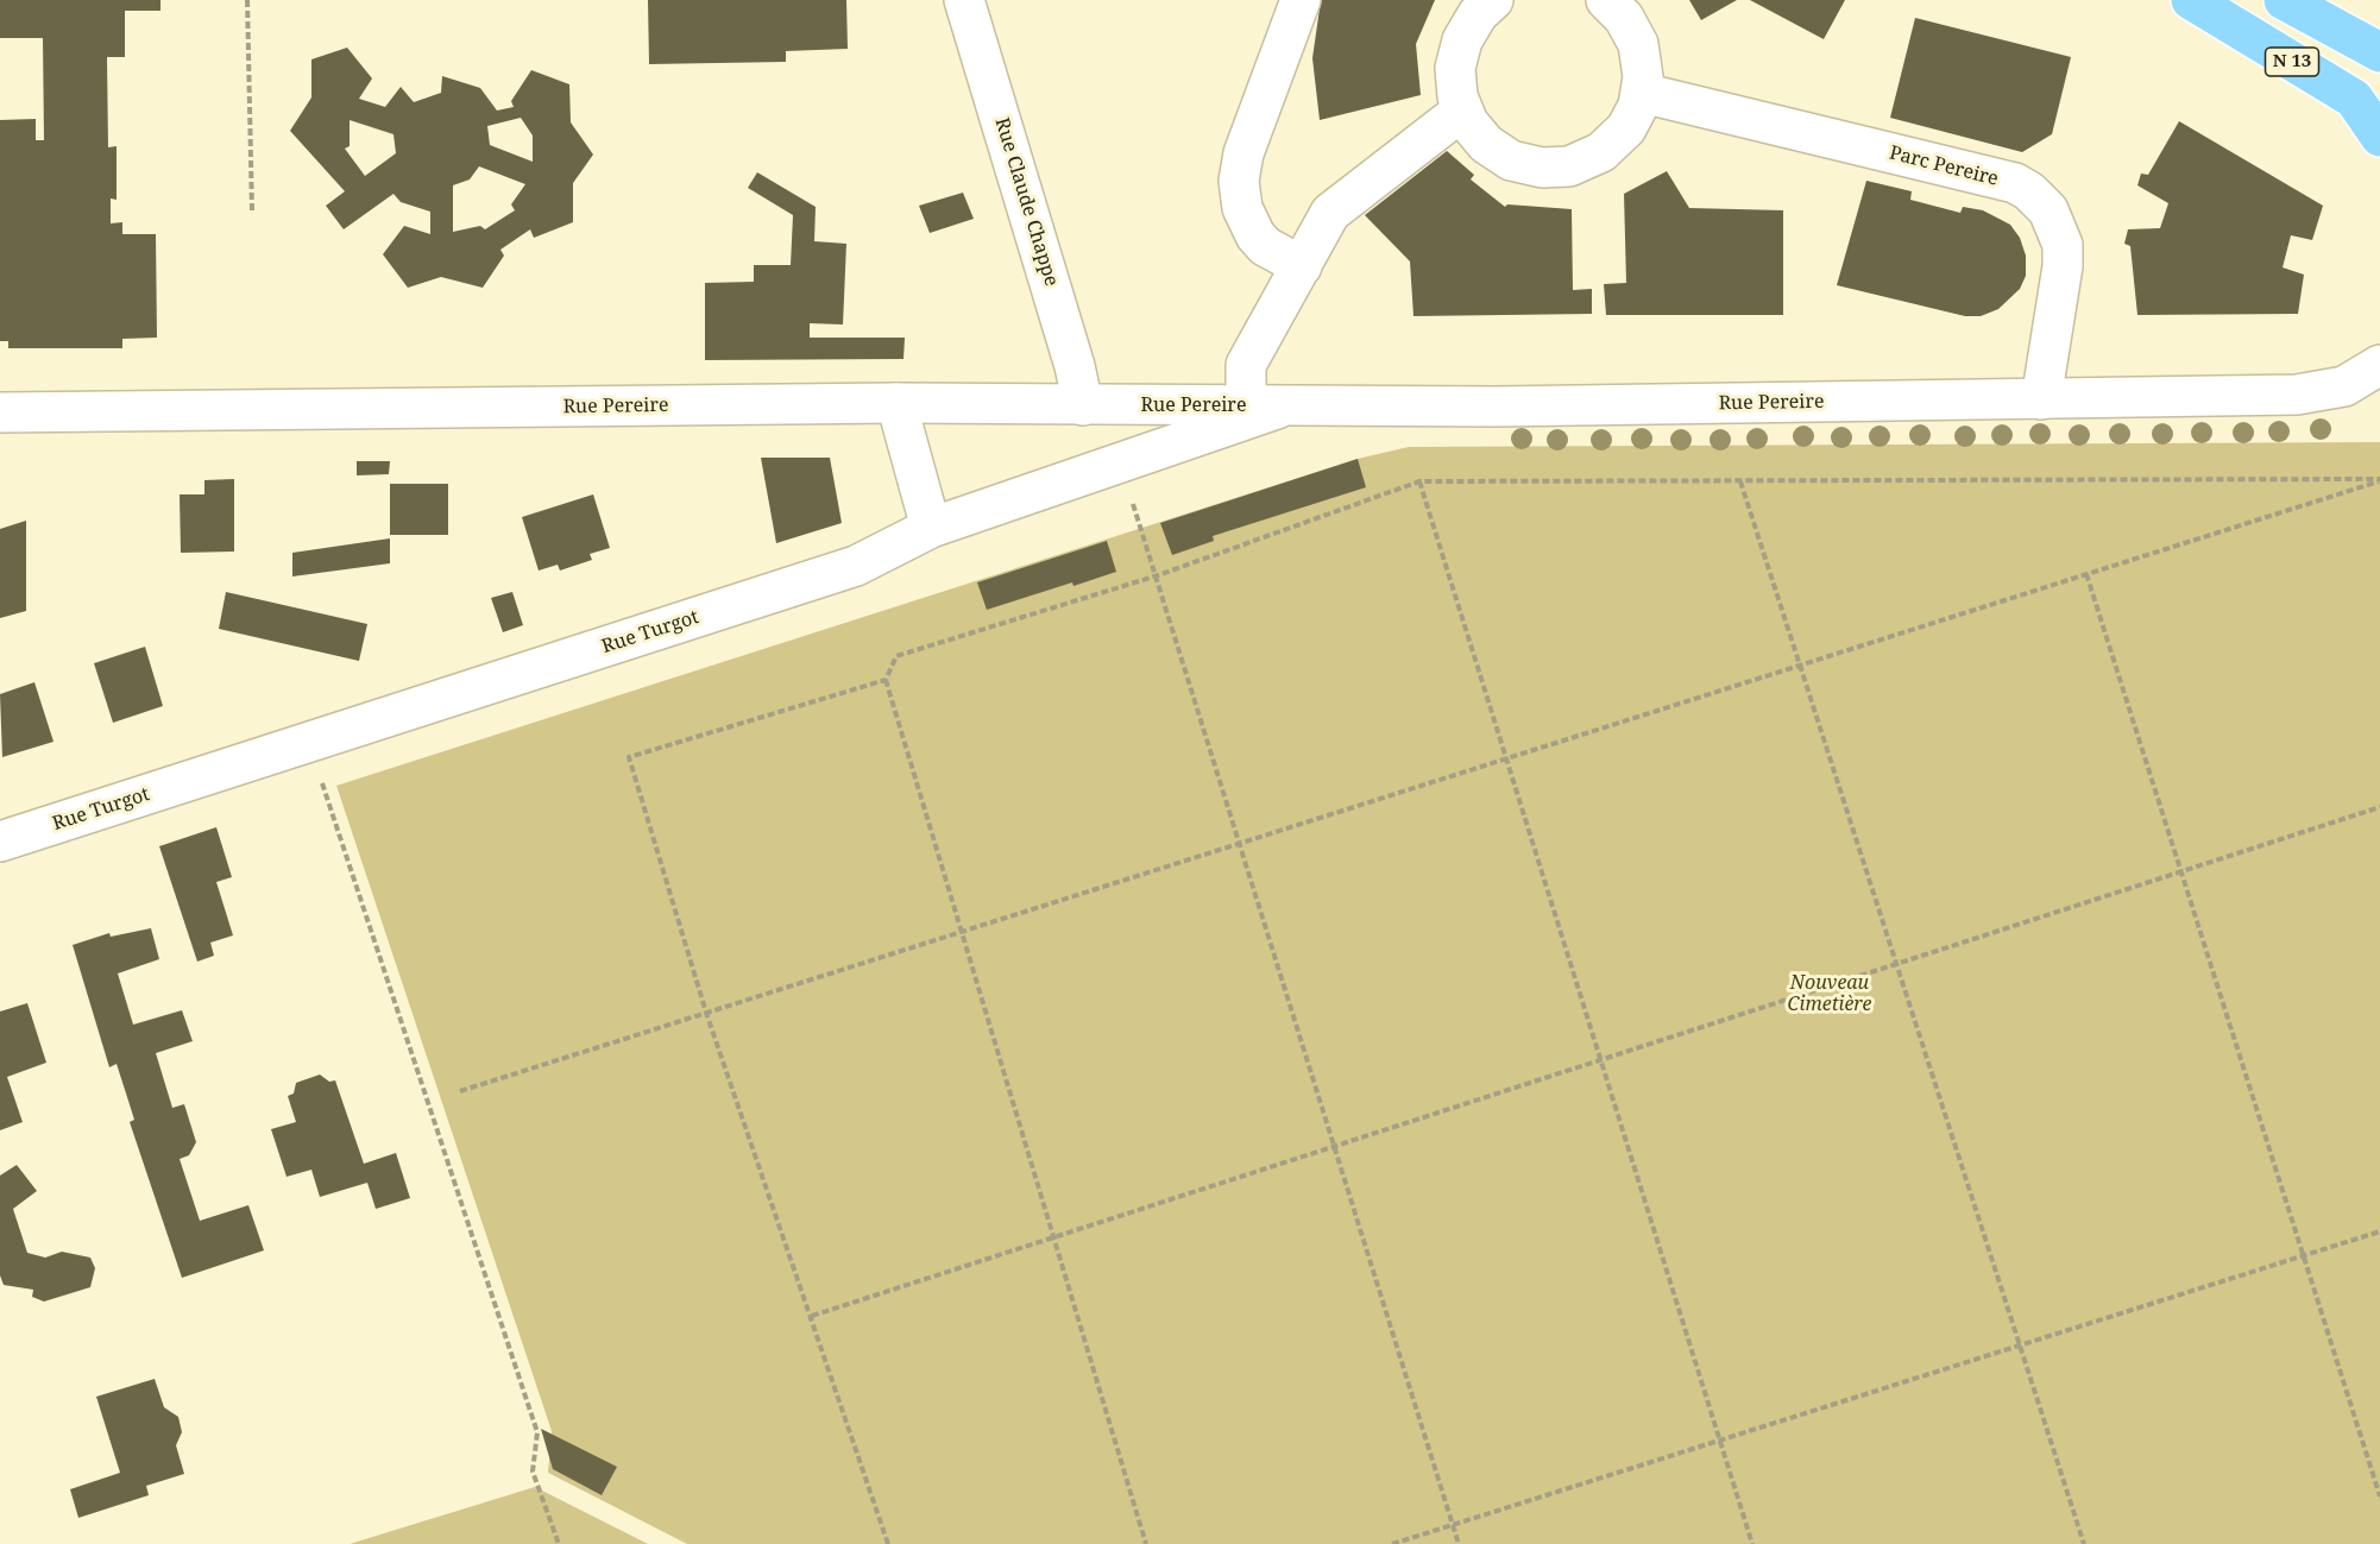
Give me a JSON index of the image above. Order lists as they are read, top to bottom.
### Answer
{
  "streets": {
    "main road": ["N 13"],
    "street": [
      "Parc Pereire",
      "Rue Claude Chappe",
      "Rue Pereire",
      "Rue Turgot"
    ]
  },
  "crossings": [
    ["Parc Pereire", "Rue Pereire"],
    ["Rue Claude Chappe", "Rue Pereire"],
    ["Rue Pereire", "Rue Turgot"]
  ],
  "parks": ["Nouveau Cimetière"]
}
